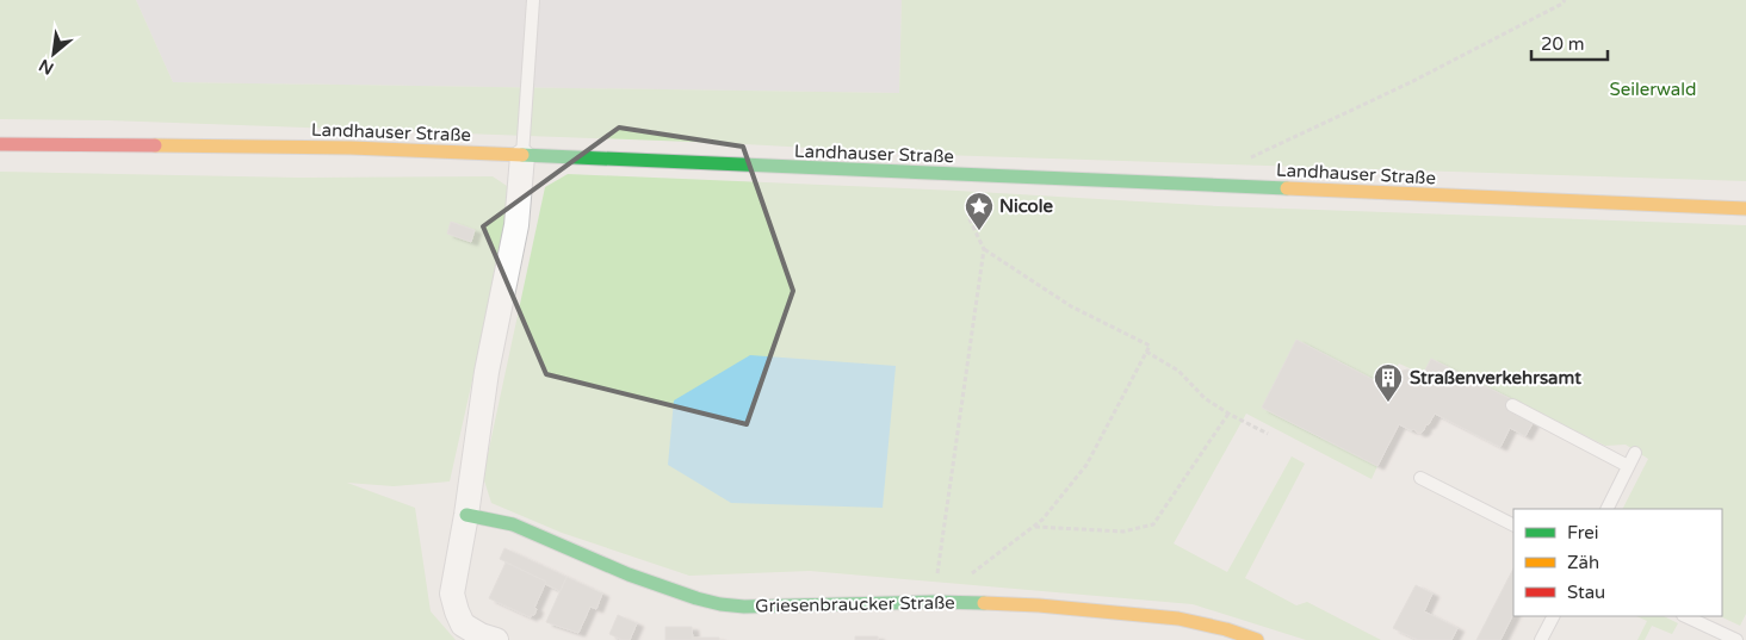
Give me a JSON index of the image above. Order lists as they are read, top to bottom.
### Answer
{
  "streets": {
    "main road": ["Landhauser Straße", "Griesenbraucker Straße"]
  },
  "parks": ["Seilerwald"],
  "places": {
    "place": ["Nicole"],
    "building": ["Straßenverkehrsamt"]
  },
  "legend": ["Frei", "Zäh", "Stau"],
  "scale_bar": "20 m",
  "north": "bottom left"
}
